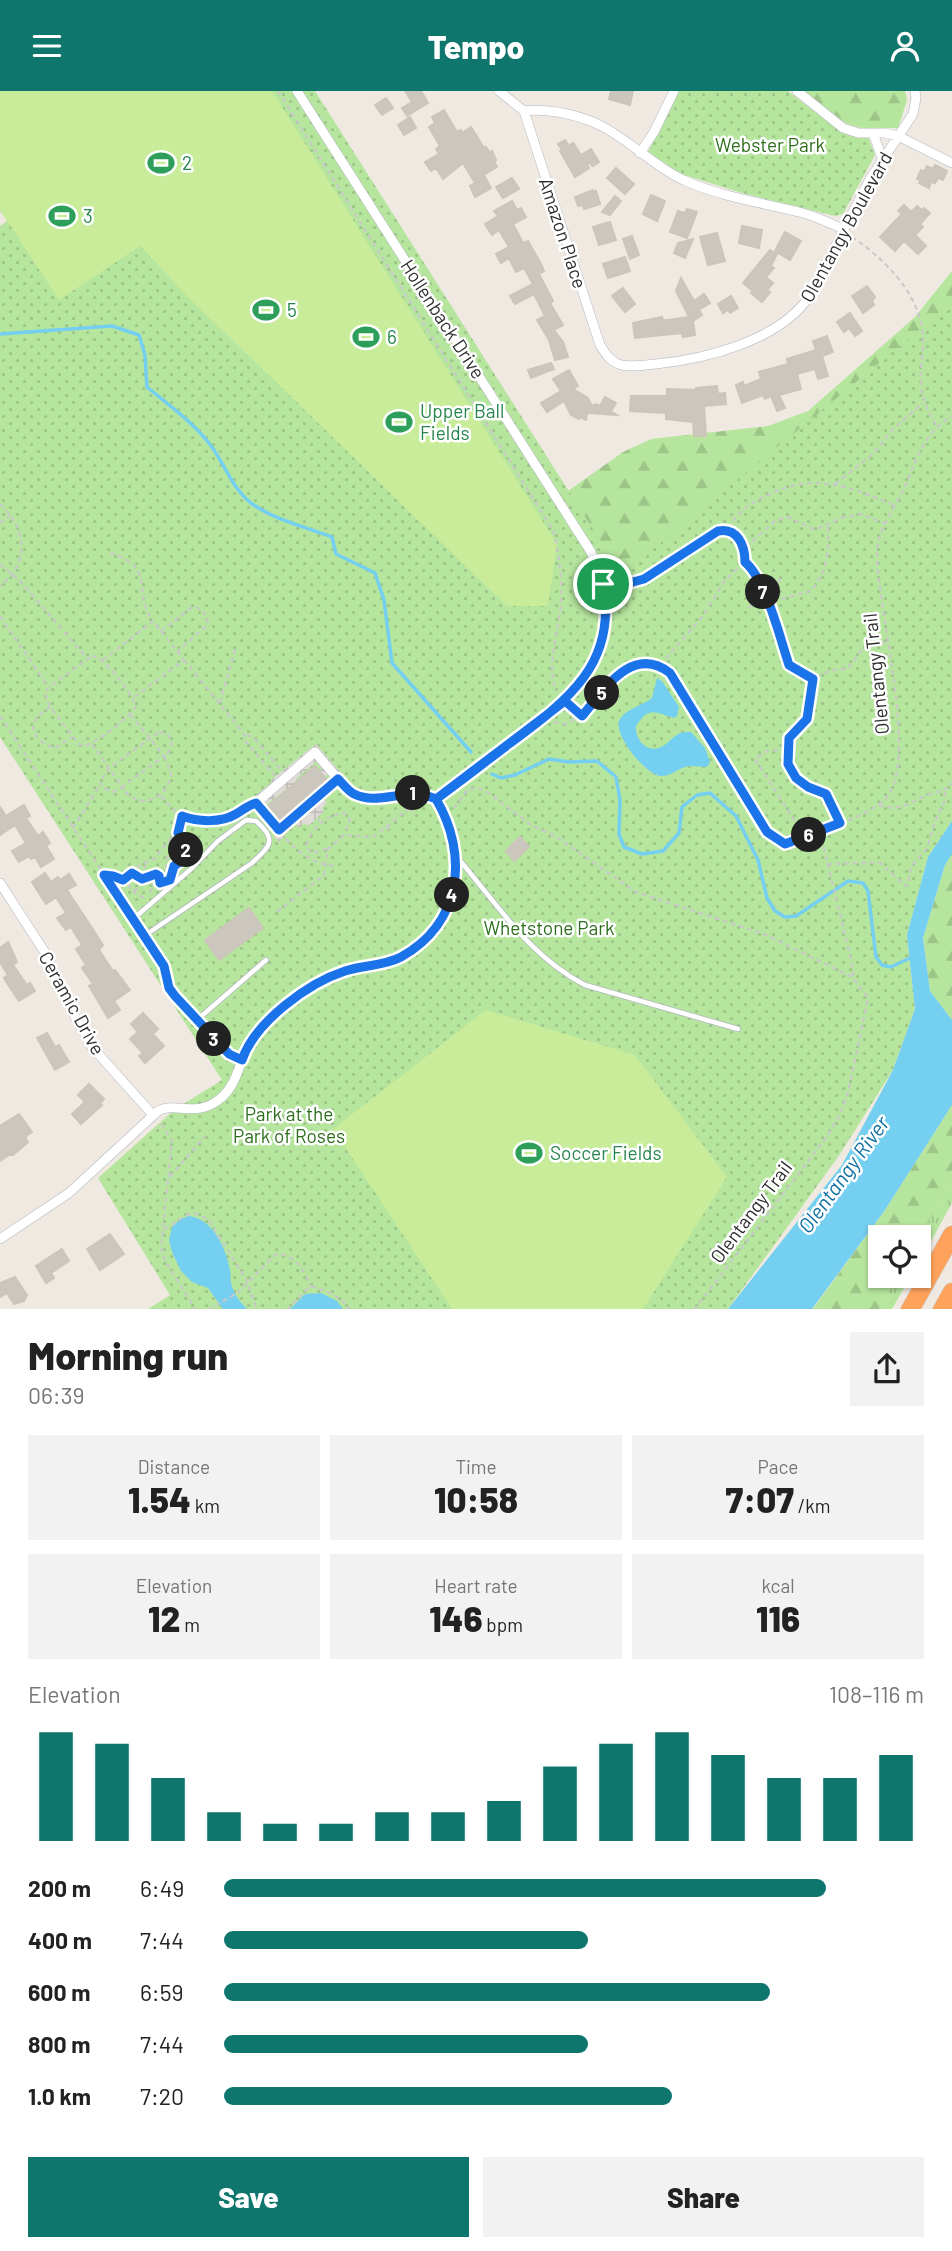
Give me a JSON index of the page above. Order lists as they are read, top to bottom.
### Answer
{
  "streets": {
    "street": [
      "Olentangy Boulevard",
      "Amazon Place",
      "Hollenback Drive",
      "Ceramic Drive"
    ],
    "path": ["Olentangy Trail"]
  },
  "crossings": [
    ["Olentangy Boulevard", "Amazon Place"]
  ],
  "water": ["Olentangy River"],
  "parks": ["Webster Park", "Whetstone Park", "Park at the Park of Roses"],
  "places": {
    "sports": [
      "2",
      "3",
      "5",
      "6",
      "Upper Ball Fields",
      "Soccer Fields"
    ]
  },
  "page": {
    "header": "Tempo",
    "pins": [
      "7",
      "5",
      "1",
      "6",
      "2",
      "4",
      "3"
    ],
    "heading": ["Morning run", "06:39"],
    "stats": [
      ["Distance", "1.54 km"],
      ["Time", "10:58"],
      ["Pace", "7:07 /km"],
      ["Elevation", "12 m"],
      ["Heart rate", "146 bpm"],
      ["kcal", "116"]
    ],
    "chart": ["Elevation", "108–116 m"],
    "list": [
      {
        "name": "200 m",
        "note": "6:49"
      },
      {
        "name": "400 m",
        "note": "7:44"
      },
      {
        "name": "600 m",
        "note": "6:59"
      },
      {
        "name": "800 m",
        "note": "7:44"
      },
      {
        "name": "1.0 km",
        "note": "7:20"
      }
    ],
    "buttons": ["Save", "Share"]
  }
}
